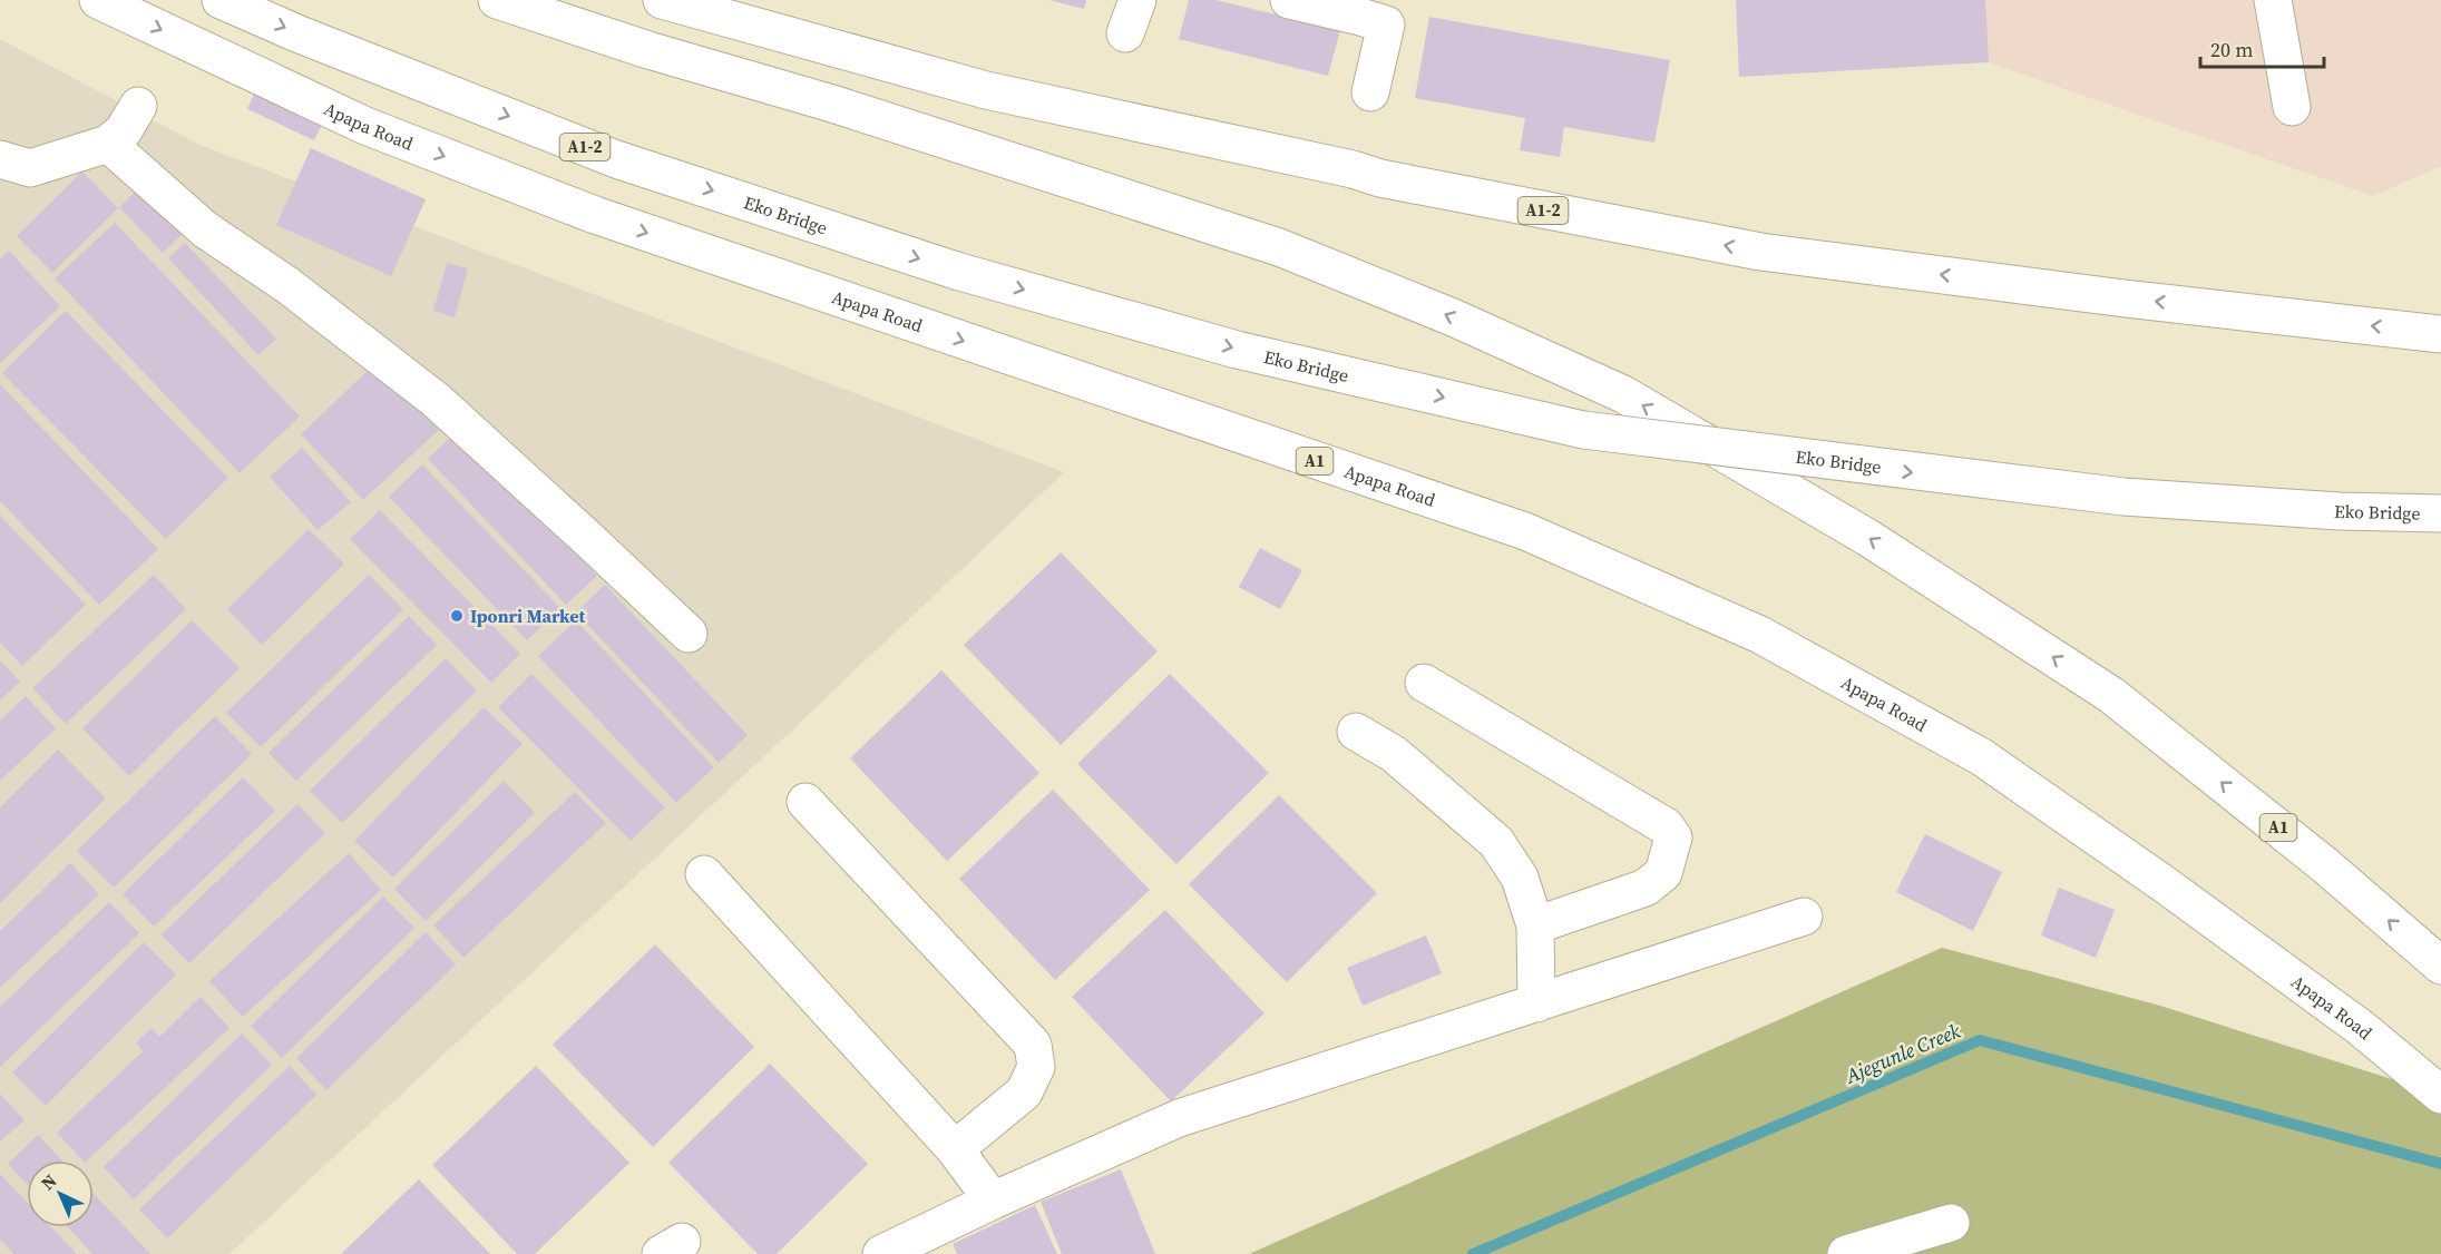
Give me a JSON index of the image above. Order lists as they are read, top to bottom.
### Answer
{
  "streets": {
    "main road": [
      "Apapa Road",
      "A1-2",
      "Eko Bridge",
      "A1"
    ]
  },
  "water": ["Ajegunle Creek"],
  "places": ["Iponri Market"],
  "scale_bar": "20 m",
  "north": "top left"
}
